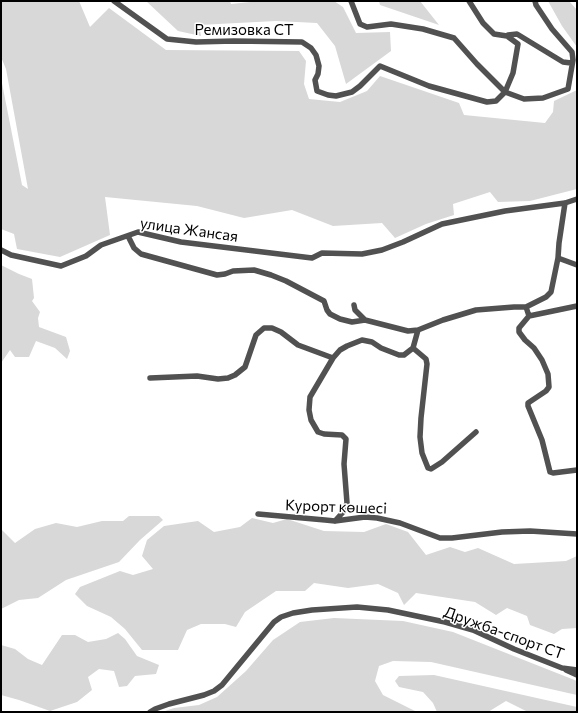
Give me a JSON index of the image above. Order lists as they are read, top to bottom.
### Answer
{
  "streets": {
    "street": [
      "Ремизовка СТ",
      "улица Жансая",
      "Курорт көшесі",
      "Дружба-спорт СТ"
    ]
  }
}
